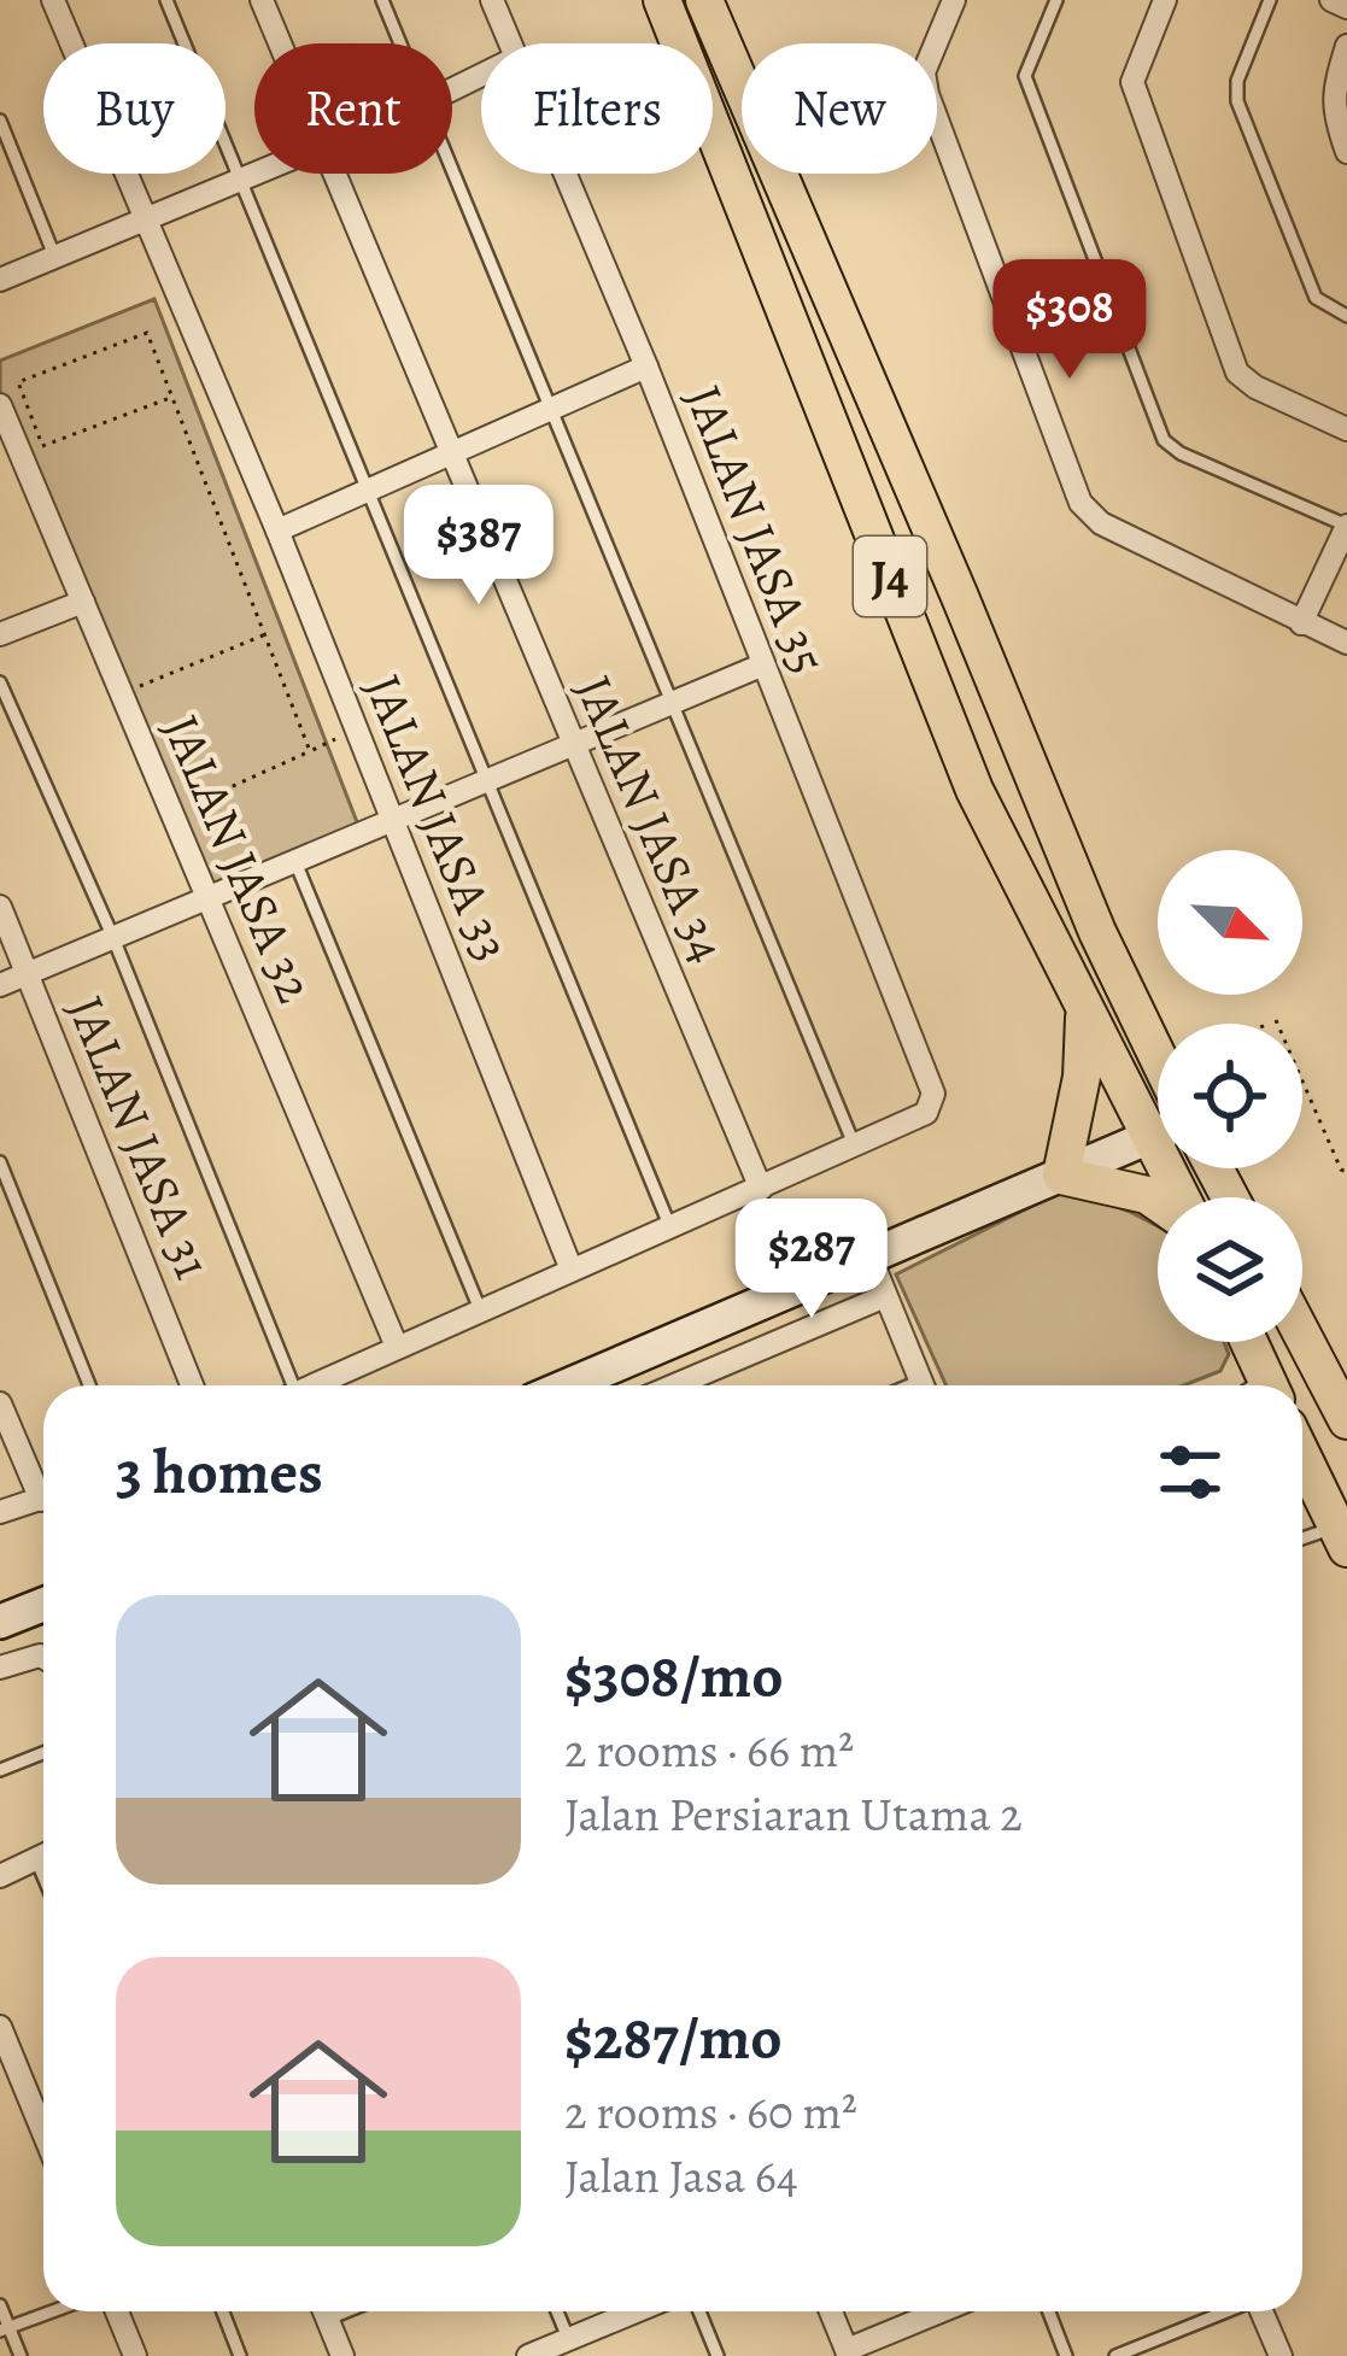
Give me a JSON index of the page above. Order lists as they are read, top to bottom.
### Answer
{
  "streets": {
    "main road": ["J4"],
    "street": [
      "JALAN JASA 35",
      "JALAN JASA 33",
      "JALAN JASA 34",
      "JALAN JASA 32",
      "JALAN JASA 31"
    ]
  },
  "north": "bottom right",
  "page": {
    "chip": [
      "Buy",
      "Rent",
      "Filters",
      "New"
    ],
    "price": ["$308", "$387", "$287"],
    "heading": "3 homes",
    "list": [
      {
        "name": "$308/mo",
        "note": "2 rooms · 66 m² · Jalan Persiaran Utama 2"
      },
      {
        "name": "$287/mo",
        "note": "2 rooms · 60 m² · Jalan Jasa 64"
      }
    ]
  }
}
